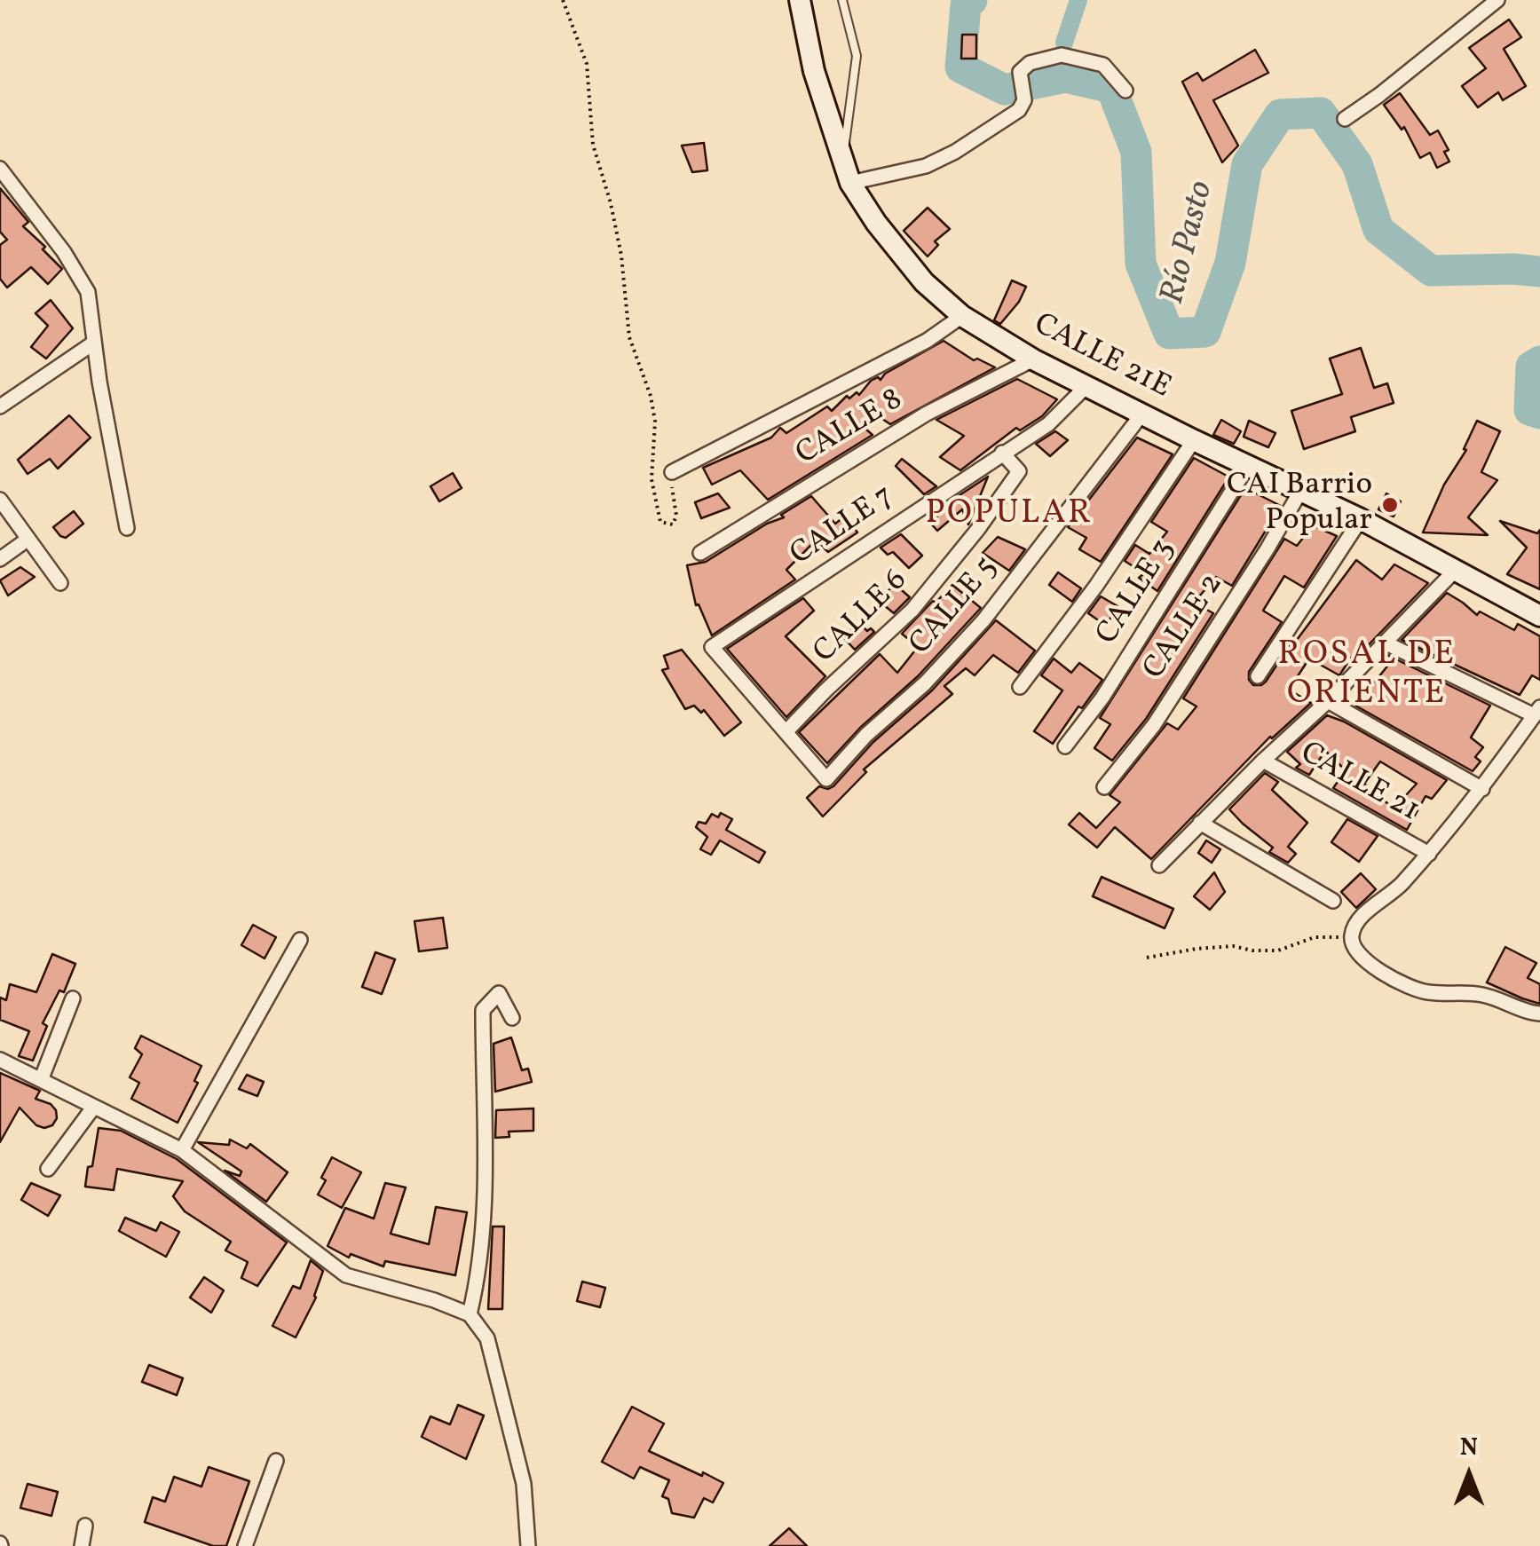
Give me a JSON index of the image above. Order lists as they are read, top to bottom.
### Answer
{
  "streets": {
    "main road": ["CALLE 21E"],
    "street": [
      "CALLE 8",
      "CALLE 7",
      "CALLE 3",
      "CALLE 5",
      "CALLE 6",
      "CALLE 2",
      "CALLE 21"
    ]
  },
  "crossings": [
    ["CALLE 21E", "CALLE 8"],
    ["CALLE 21E", "CALLE 7"],
    ["CALLE 21E", "CALLE 3"],
    ["CALLE 21E", "CALLE 5"],
    ["CALLE 21E", "CALLE 2"],
    ["CALLE 7", "CALLE 5"],
    ["CALLE 7", "CALLE 6"],
    ["CALLE 5", "CALLE 6"]
  ],
  "districts": ["POPULAR", "ROSAL DE ORIENTE"],
  "water": ["Río Pasto"],
  "places": ["CAI Barrio Popular"],
  "north": "top"
}
